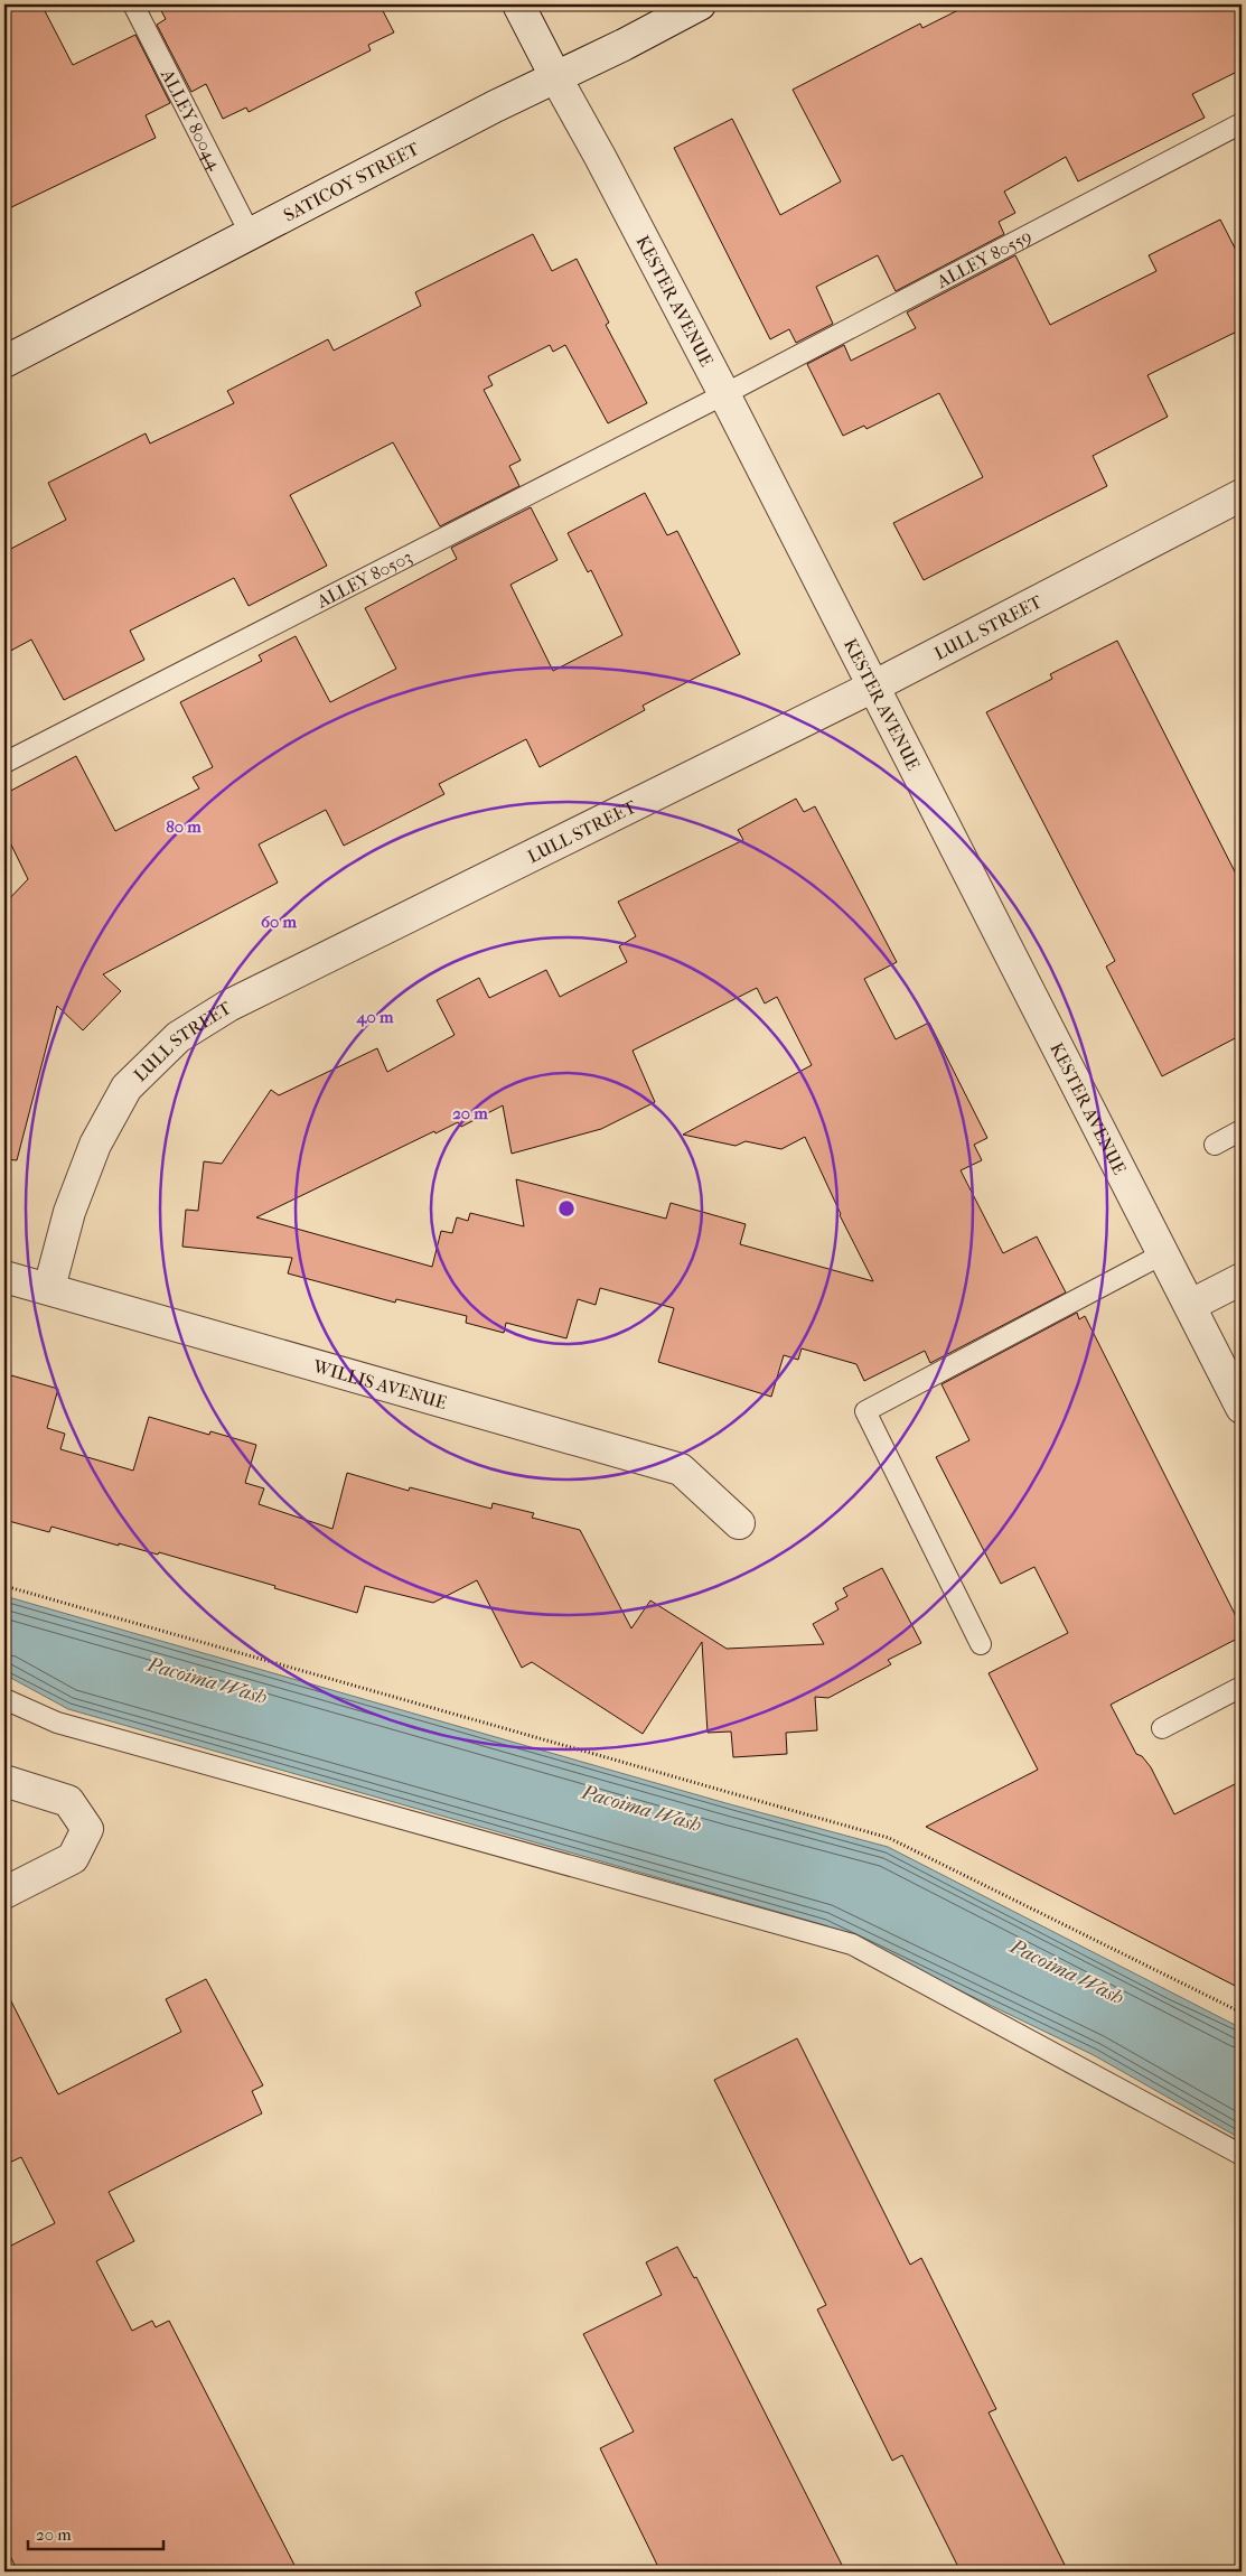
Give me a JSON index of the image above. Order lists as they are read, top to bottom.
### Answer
{
  "streets": {
    "street": [
      "SATICOY STREET",
      "KESTER AVENUE",
      "LULL STREET",
      "WILLIS AVENUE"
    ],
    "lane": ["ALLEY 80044", "ALLEY 80559", "ALLEY 80503"]
  },
  "crossings": [
    ["ALLEY 80044", "SATICOY STREET"],
    ["SATICOY STREET", "KESTER AVENUE"],
    ["ALLEY 80559", "KESTER AVENUE"],
    ["ALLEY 80559", "ALLEY 80503"],
    ["KESTER AVENUE", "ALLEY 80503"],
    ["KESTER AVENUE", "LULL STREET"],
    ["LULL STREET", "WILLIS AVENUE"]
  ],
  "water": ["Pacoima Wash"],
  "scale_bar": "20 m",
  "rings": [
    "80 m",
    "60 m",
    "40 m",
    "20 m"
  ]
}
